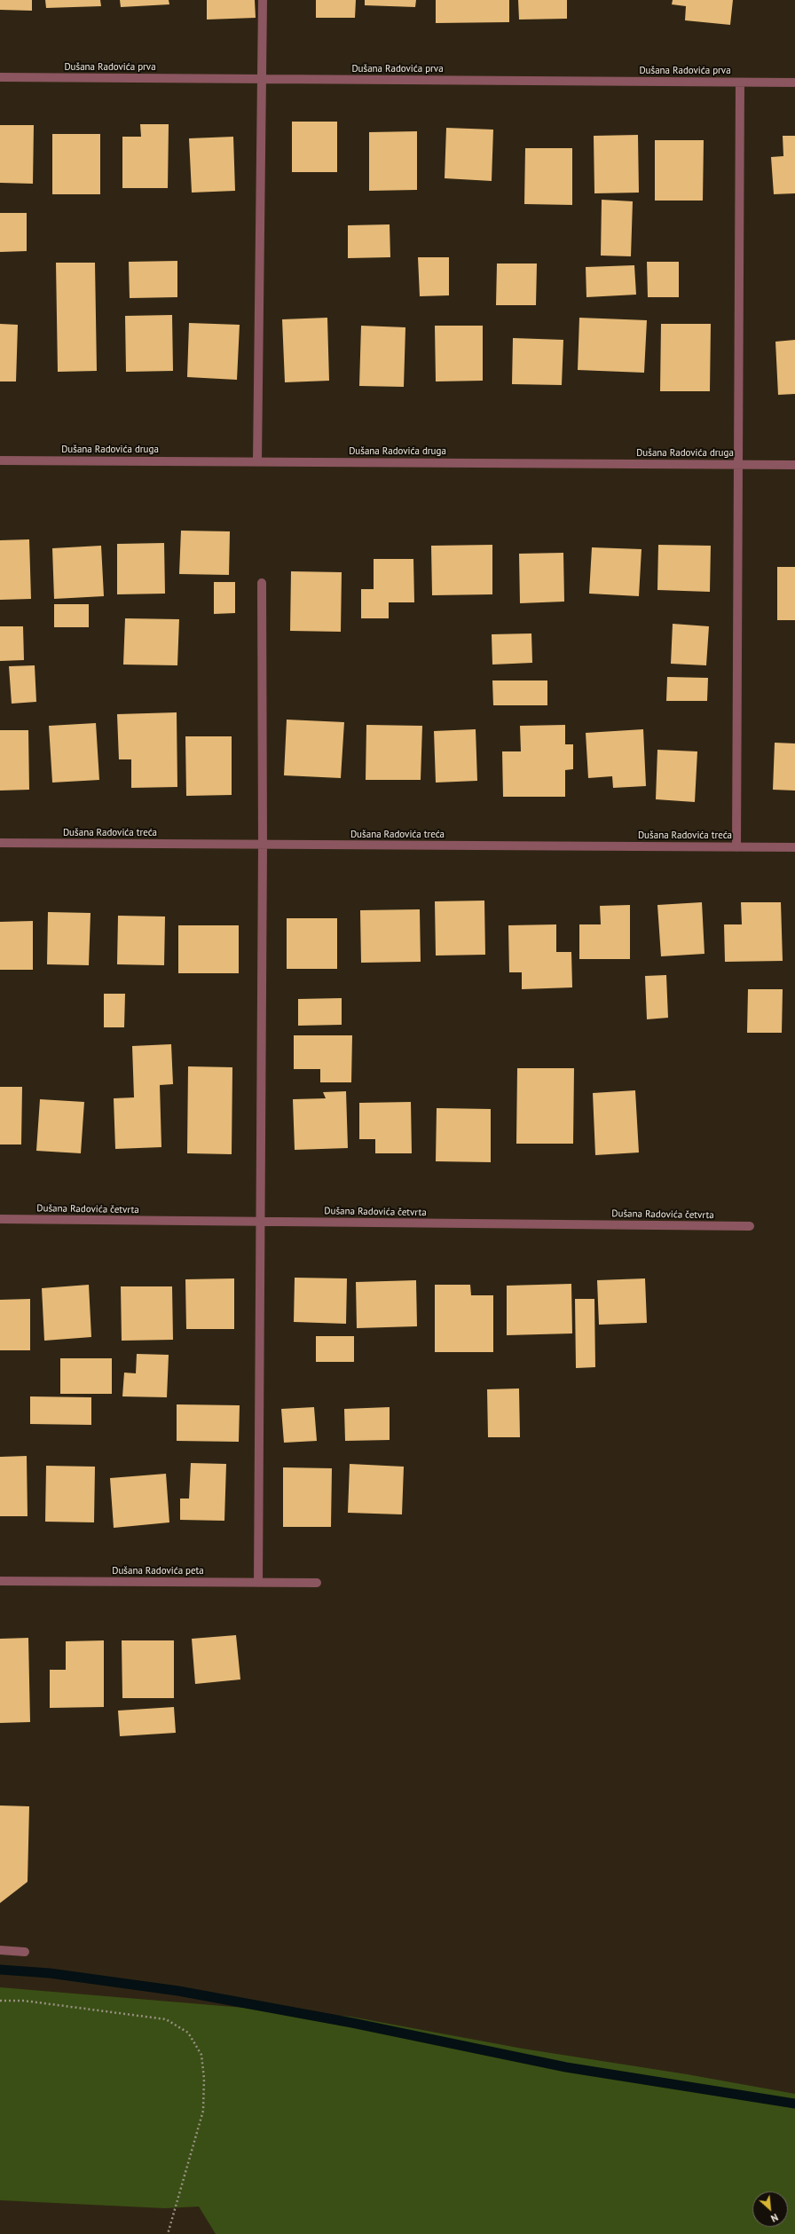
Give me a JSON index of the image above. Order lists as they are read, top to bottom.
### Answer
{
  "streets": {
    "street": [
      "Dušana Radovića prva",
      "Dušana Radovića druga",
      "Dušana Radovića treća",
      "Dušana Radovića četvrta",
      "Dušana Radovića peta"
    ]
  },
  "north": "bottom right"
}
